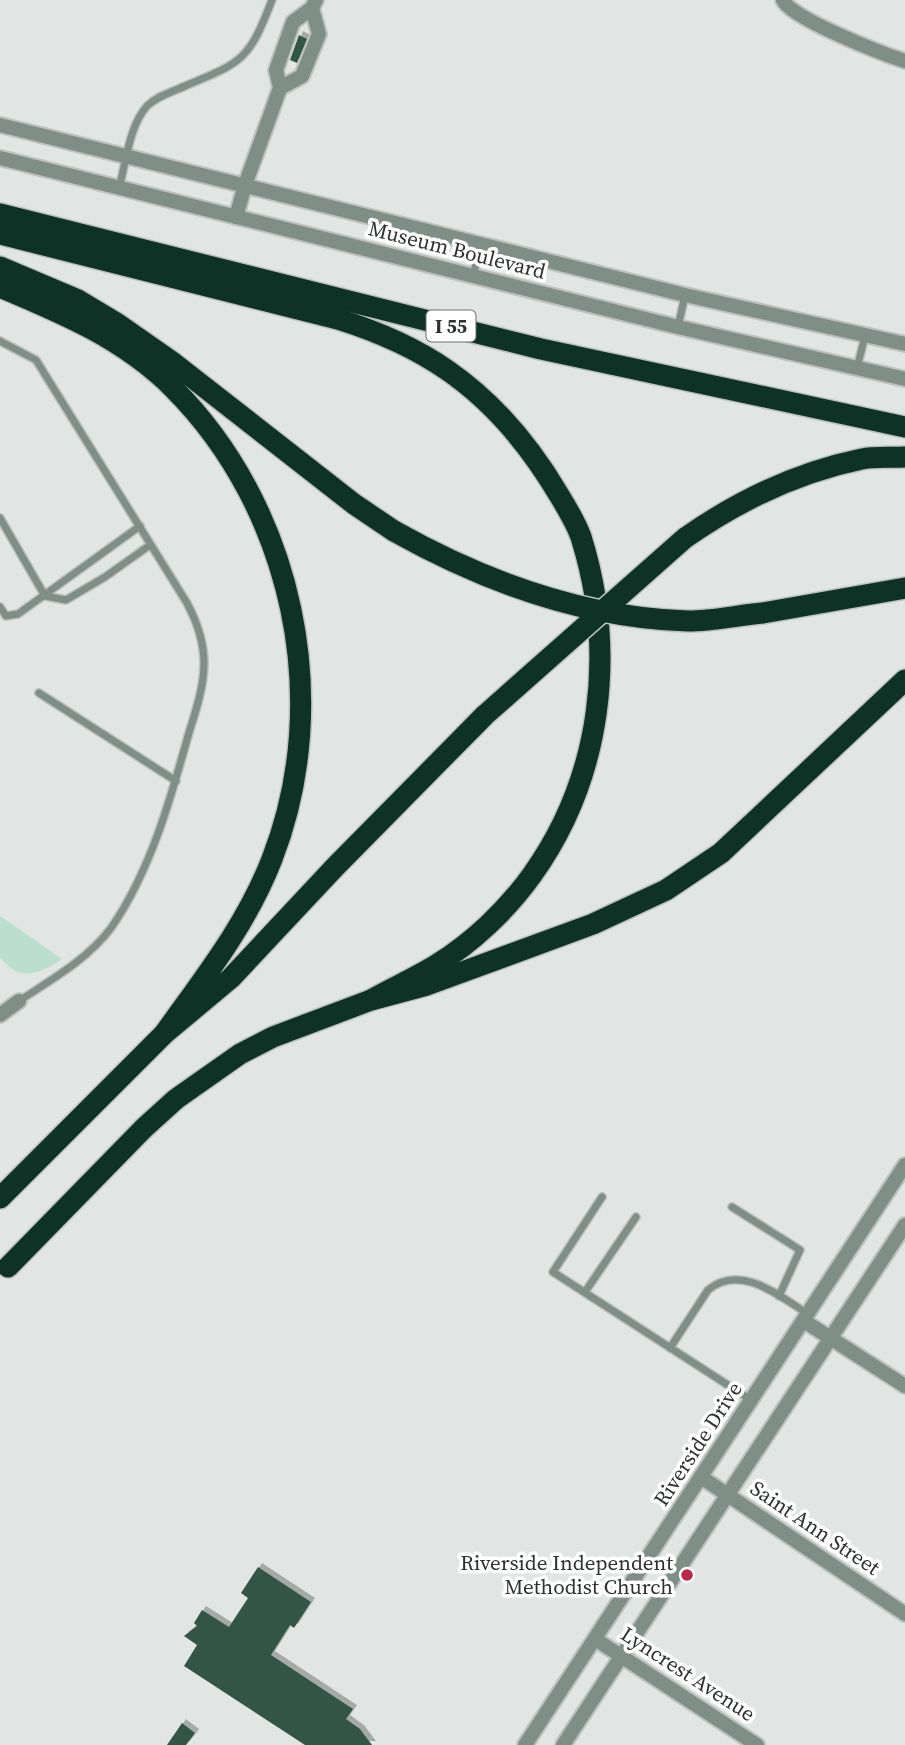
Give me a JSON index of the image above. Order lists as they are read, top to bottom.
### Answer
{
  "streets": {
    "highway": ["I 55"],
    "street": [
      "Museum Boulevard",
      "Riverside Drive",
      "Saint Ann Street",
      "Lyncrest Avenue"
    ]
  },
  "crossings": [
    ["Riverside Drive", "Saint Ann Street"],
    ["Riverside Drive", "Lyncrest Avenue"]
  ],
  "places": ["Riverside Independent Methodist Church"]
}
